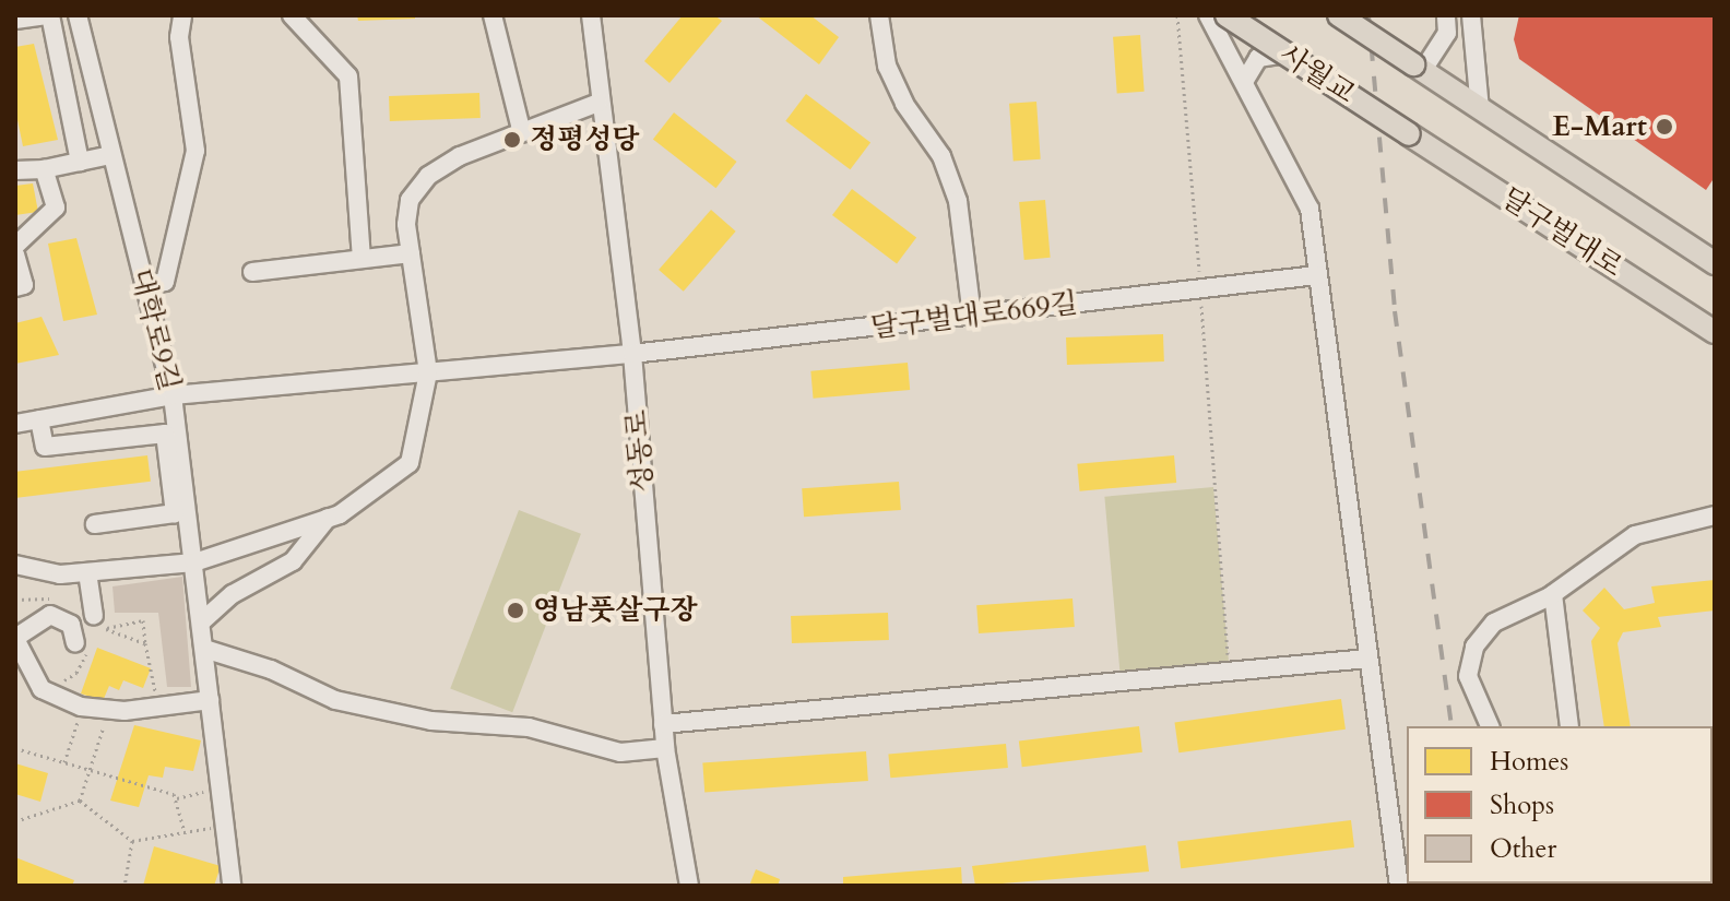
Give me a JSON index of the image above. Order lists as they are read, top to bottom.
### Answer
{
  "streets": {
    "main road": ["사월교", "달구벌대로"],
    "street": ["달구벌대로669길", "대학로9길", "성동로"]
  },
  "crossings": [
    ["사월교", "달구벌대로"],
    ["달구벌대로669길", "대학로9길"],
    ["달구벌대로669길", "성동로"]
  ],
  "places": ["E-Mart", "정평성당", "영남풋살구장"],
  "legend": ["Homes", "Shops", "Other"]
}
